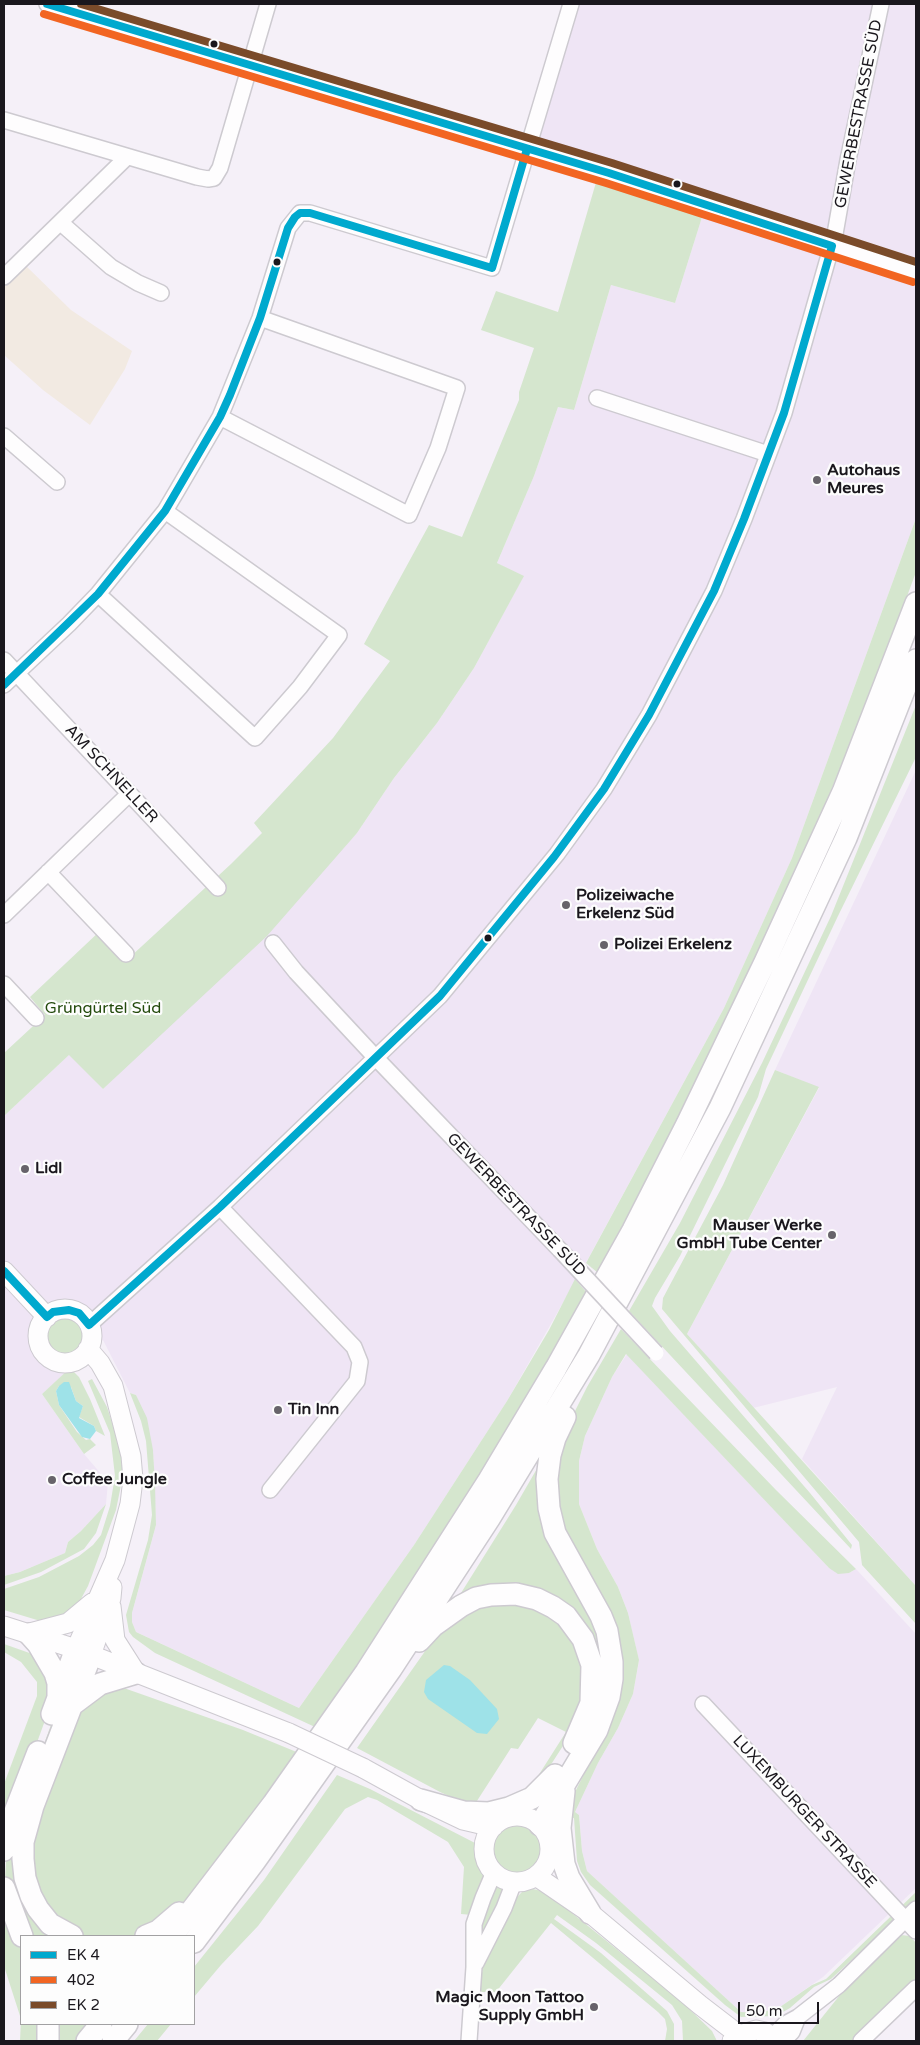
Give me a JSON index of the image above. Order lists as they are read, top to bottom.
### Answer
{
  "streets": {
    "street": ["GEWERBESTRASSE SÜD", "AM SCHNELLER", "LUXEMBURGER STRASSE"]
  },
  "parks": ["Grüngürtel Süd"],
  "places": [
    "Autohaus Meures",
    "Polizeiwache Erkelenz Süd",
    "Polizei Erkelenz",
    "Lidl",
    "Mauser Werke GmbH Tube Center",
    "Tin Inn",
    "Coffee Jungle",
    "Magic Moon Tattoo Supply GmbH"
  ],
  "lines": ["transit line 402"],
  "legend": ["EK 4", "402", "EK 2"],
  "scale_bar": "50 m"
}
